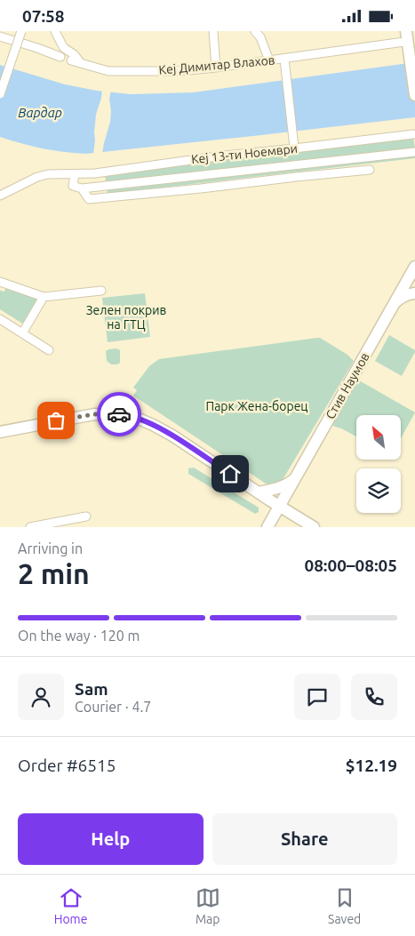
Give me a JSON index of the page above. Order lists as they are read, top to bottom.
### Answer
{
  "streets": {
    "street": ["Кеј Димитар Влахов", "Кеј 13-ти Ноември", "Стив Наумов"]
  },
  "water": ["Вардар"],
  "parks": ["Зелен покрив на ГТЦ", "Парк Жена-борец"],
  "north": "top left",
  "page": {
    "status": "07:58",
    "heading": ["2 min", "Arriving in", "08:00–08:05"],
    "panel": [
      "Sam",
      "Courier · 4.7",
      "Order #6515",
      "$12.19"
    ],
    "bar": "On the way · 120 m",
    "buttons": ["Help", "Share"],
    "tabs": ["Home", "Map", "Saved"]
  }
}
